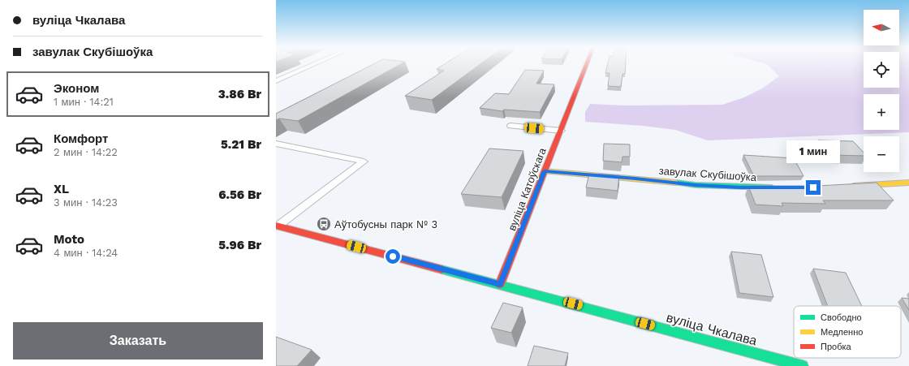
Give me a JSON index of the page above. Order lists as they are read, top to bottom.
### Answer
{
  "streets": {
    "main road": ["завулак Скубішоўка", "вуліца Катоўскага", "вуліца Чкалава"]
  },
  "crossings": [
    ["завулак Скубішоўка", "вуліца Катоўскага"],
    ["вуліца Катоўскага", "вуліца Чкалава"]
  ],
  "places": {
    "bus stop": ["Аўтобусны парк № 3"]
  },
  "legend": ["Свободно", "Медленно", "Пробка"],
  "north": "left",
  "page": {
    "banner": ["вуліца Чкалава", "завулак Скубішоўка"],
    "map_buttons": ["+", "−"],
    "list": [
      {
        "name": "Эконом",
        "note": "1 мин · 14:21",
        "value": "3.86 Br"
      },
      {
        "name": "Комфорт",
        "note": "2 мин · 14:22",
        "value": "5.21 Br"
      },
      {
        "name": "XL",
        "note": "3 мин · 14:23",
        "value": "6.56 Br"
      },
      {
        "name": "Moto",
        "note": "4 мин · 14:24",
        "value": "5.96 Br"
      }
    ],
    "bubble": "1 мин",
    "buttons": "Заказать"
  }
}
